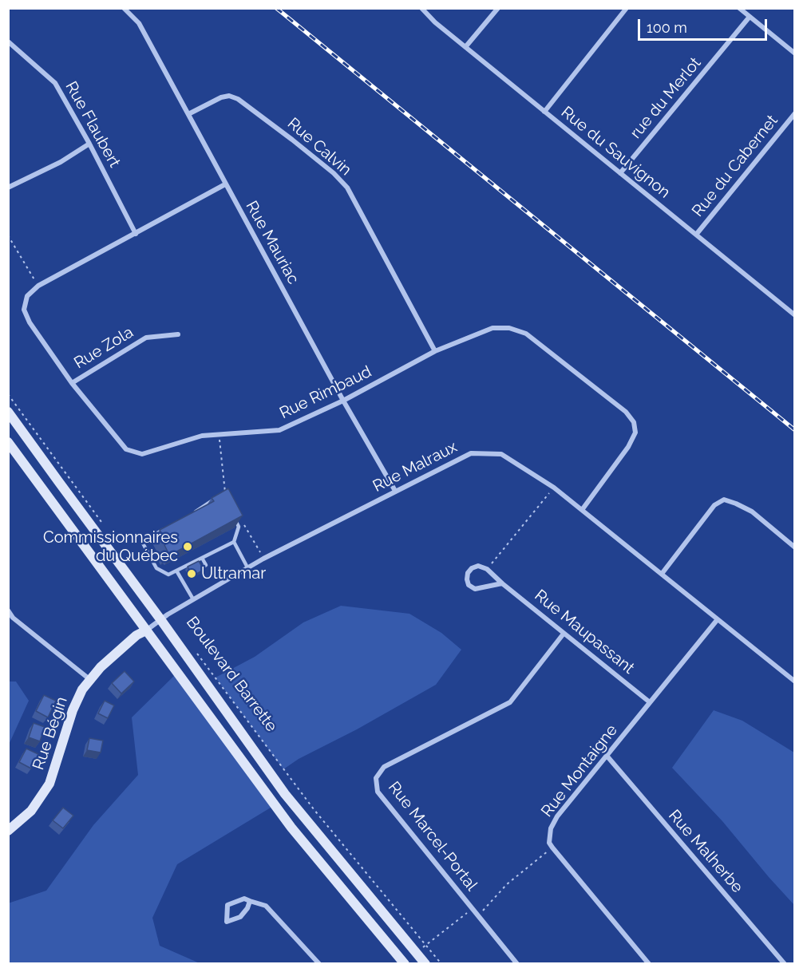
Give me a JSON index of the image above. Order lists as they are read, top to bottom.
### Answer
{
  "streets": {
    "main road": ["Boulevard Barrette", "Rue Bégin"],
    "street": [
      "rue du Merlot",
      "Rue Flaubert",
      "Rue Calvin",
      "Rue du Sauvignon",
      "Rue du Cabernet",
      "Rue Mauriac",
      "Rue Zola",
      "Rue Rimbaud",
      "Rue Malraux",
      "Rue Maupassant",
      "Rue Montaigne",
      "Rue Marcel-Portal",
      "Rue Malherbe"
    ]
  },
  "crossings": [
    ["rue du Merlot", "Rue du Sauvignon"],
    ["Rue Flaubert", "Rue Rimbaud"],
    ["Rue Calvin", "Rue Mauriac"],
    ["Rue Calvin", "Rue Rimbaud"],
    ["Rue du Sauvignon", "Rue du Cabernet"],
    ["Rue Mauriac", "Rue Rimbaud"],
    ["Rue Mauriac", "Rue Malraux"],
    ["Rue Zola", "Rue Rimbaud"],
    ["Rue Rimbaud", "Rue Malraux"],
    ["Rue Malraux", "Boulevard Barrette"],
    ["Rue Malraux", "Rue Bégin"],
    ["Rue Malraux", "Rue Montaigne"],
    ["Rue Maupassant", "Rue Montaigne"],
    ["Rue Maupassant", "Rue Marcel-Portal"],
    ["Rue Montaigne", "Rue Malherbe"]
  ],
  "places": ["Commissionnaires du Québec", "Ultramar"],
  "scale_bar": "100 m"
}
